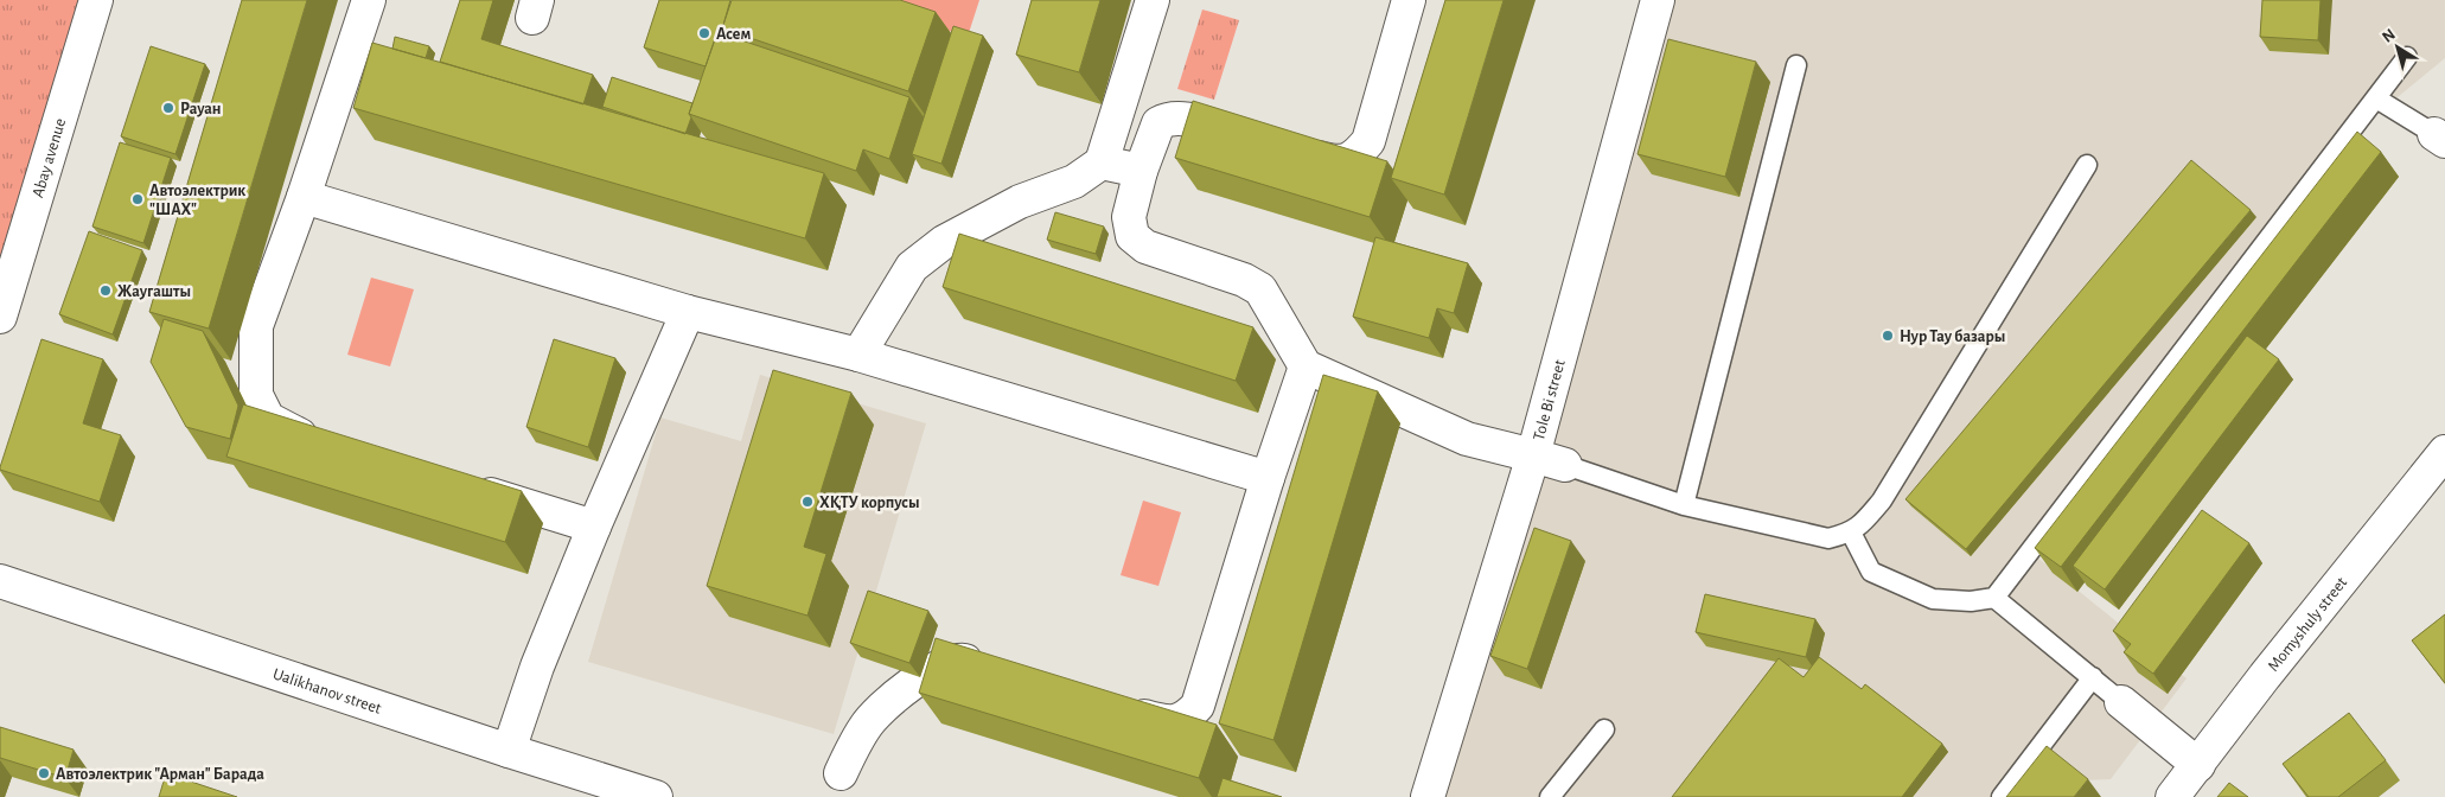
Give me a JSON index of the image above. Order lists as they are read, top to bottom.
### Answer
{
  "streets": {
    "street": [
      "Abay avenue",
      "Tole Bi street",
      "Momyshuly street",
      "Ualikhanov street"
    ]
  },
  "places": [
    "Асем",
    "Рауан",
    "Автоэлектрик \"ШАХ\"",
    "Жаугашты",
    "Нур Тау базары",
    "ХҚТУ корпусы",
    "Автоэлектрик \"Арман\" Барада"
  ],
  "north": "top left"
}
